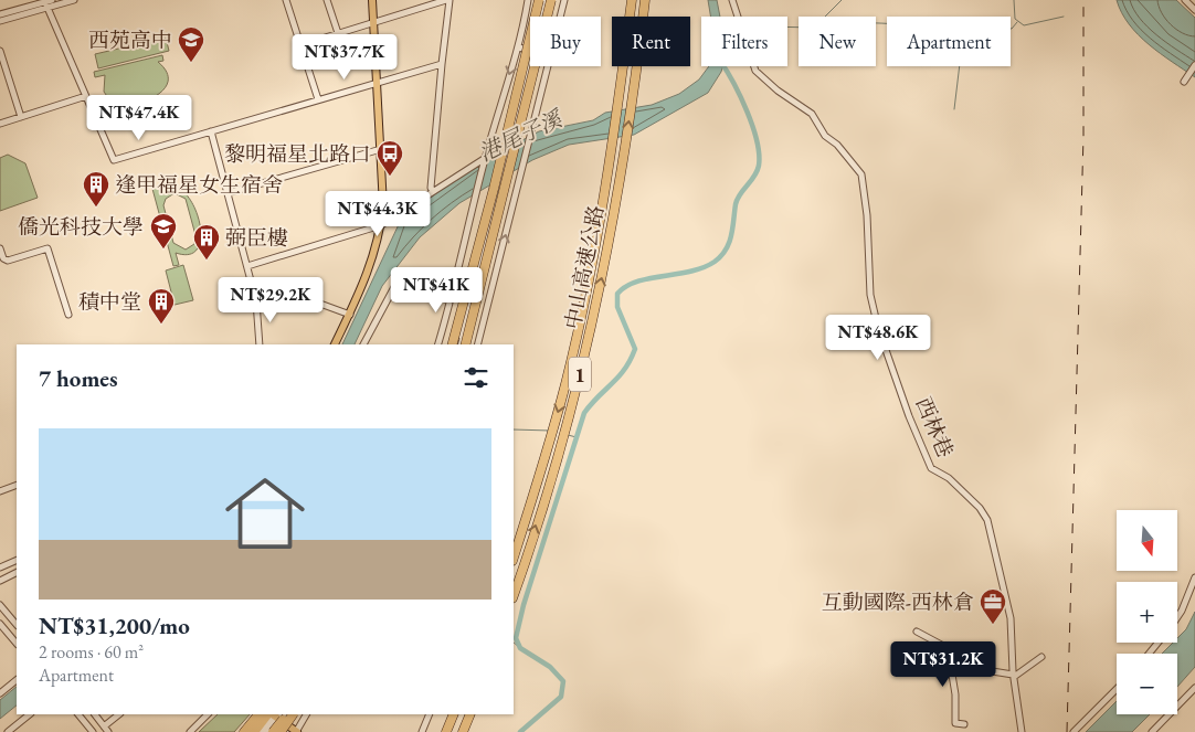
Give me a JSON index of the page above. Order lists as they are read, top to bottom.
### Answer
{
  "streets": {
    "highway": ["中山高速公路", "1"],
    "street": ["西林巷"]
  },
  "water": ["港尾子溪"],
  "places": {
    "school or university": ["西苑高中", "僑光科技大學"],
    "bus stop": ["黎明福星北路口"],
    "building": ["逢甲福星女生宿舍", "弼臣樓", "積中堂"],
    "office": ["互動國際-西林倉"]
  },
  "north": "bottom",
  "page": {
    "chip": [
      "Buy",
      "Rent",
      "Filters",
      "New",
      "Apartment"
    ],
    "price": [
      "NT$37.7K",
      "NT$47.4K",
      "NT$44.3K",
      "NT$41K",
      "NT$29.2K",
      "NT$48.6K",
      "NT$31.2K"
    ],
    "heading": "7 homes",
    "list": [
      {
        "name": "NT$31,200/mo",
        "note": "2 rooms · 60 m² · Apartment"
      }
    ],
    "map_buttons": ["+", "−"]
  }
}
